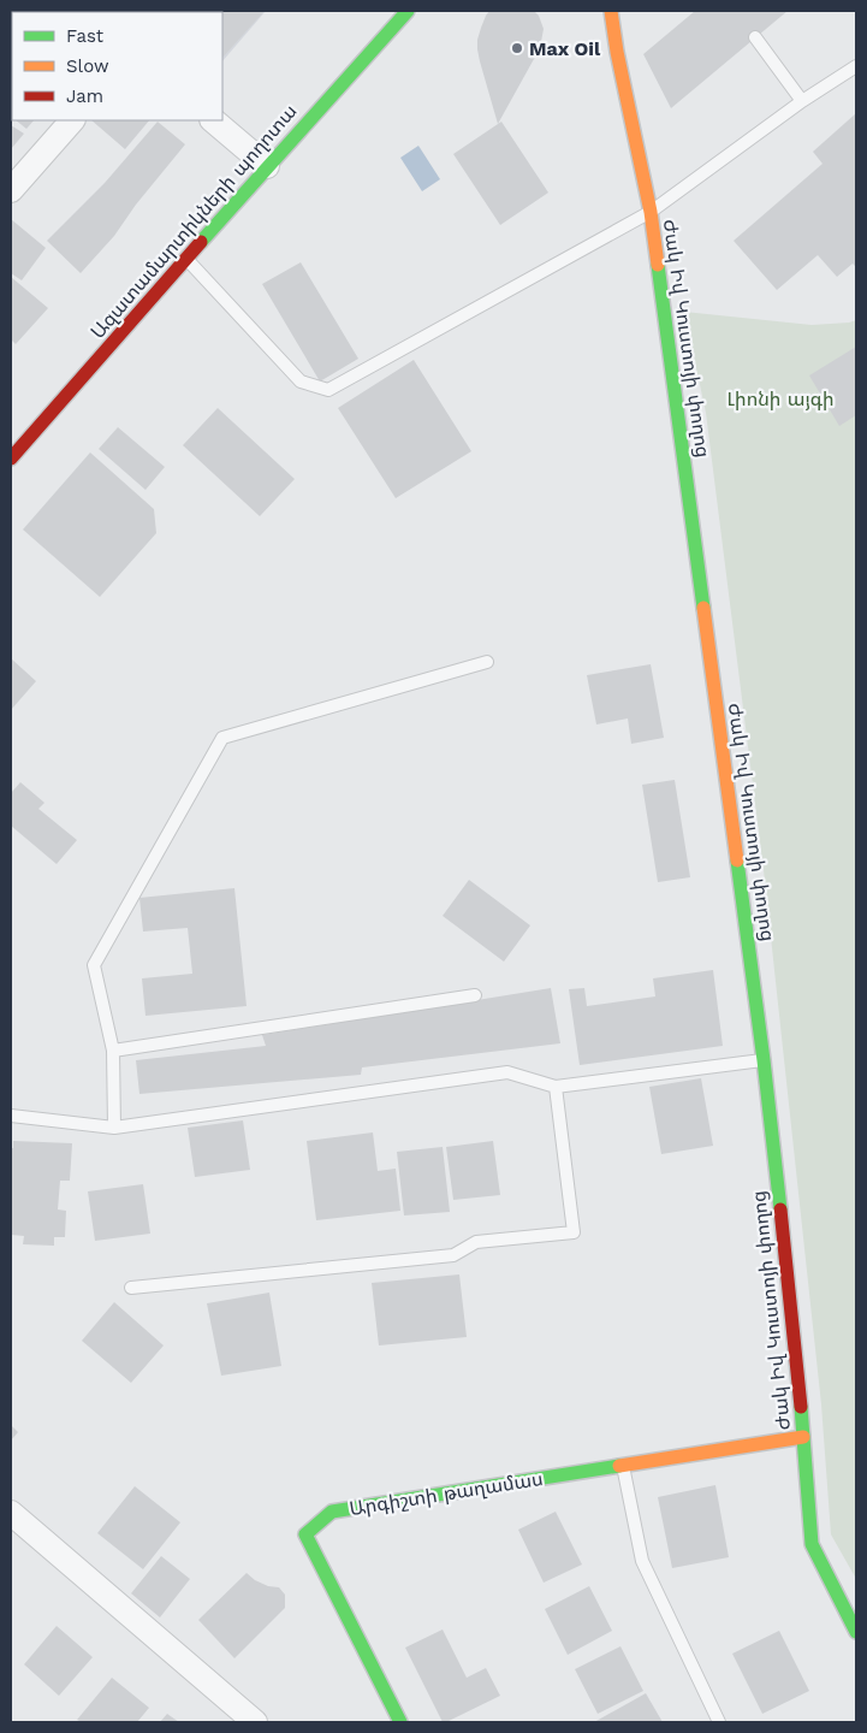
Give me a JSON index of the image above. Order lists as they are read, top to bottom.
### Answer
{
  "streets": {
    "main road": ["Ազատամարտիկների պողոտա", "Ժակ Իվ Կուստոյի փողոց", "Արգիշտի թաղամաս"]
  },
  "crossings": [
    ["Ժակ Իվ Կուստոյի փողոց", "Արգիշտի թաղամաս"]
  ],
  "parks": ["Լիոնի այգի"],
  "places": ["Max Oil"],
  "legend": ["Fast", "Slow", "Jam"]
}
